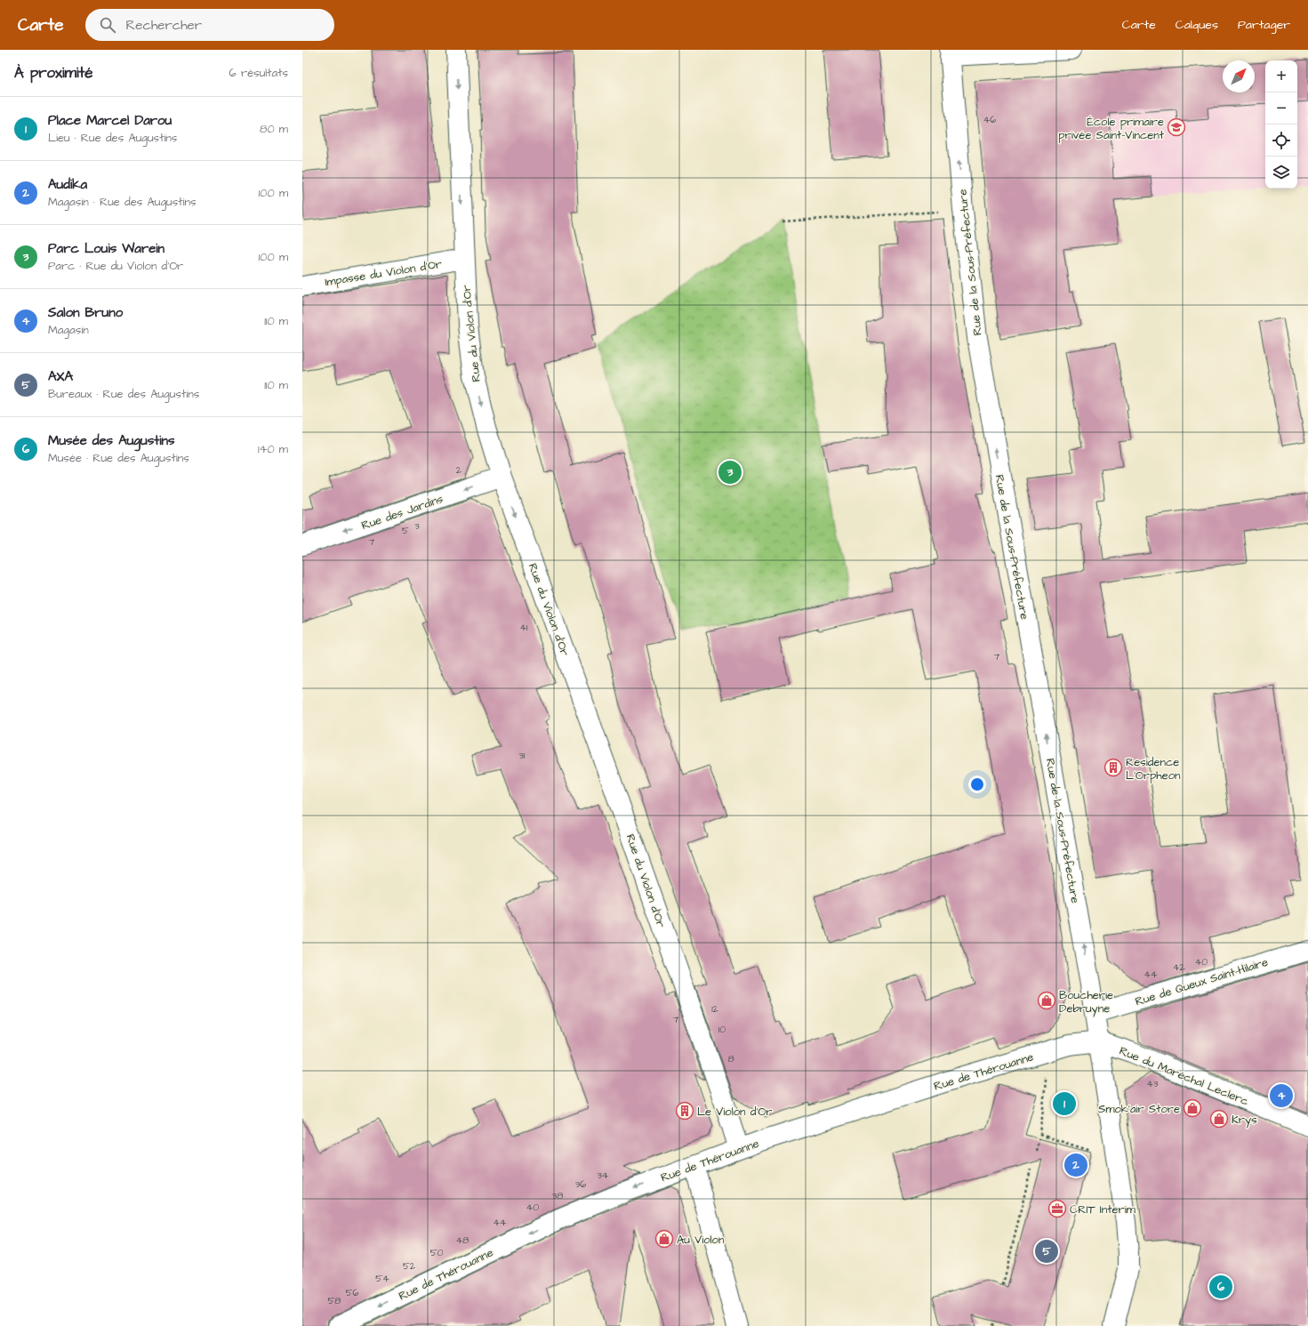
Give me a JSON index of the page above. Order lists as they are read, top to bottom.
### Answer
{
  "streets": {
    "street": [
      "Rue de la Sous-Préfecture",
      "Impasse du Violon d'Or",
      "Rue du Violon d'Or",
      "Rue des Jardins",
      "Rue de Queux Saint-Hilaire",
      "Rue de Thérouanne",
      "Rue du Maréchal Leclerc"
    ]
  },
  "crossings": [
    ["Rue de la Sous-Préfecture", "Rue de Queux Saint-Hilaire"],
    ["Rue de la Sous-Préfecture", "Rue de Thérouanne"],
    ["Rue de la Sous-Préfecture", "Rue du Maréchal Leclerc"],
    ["Impasse du Violon d'Or", "Rue du Violon d'Or"],
    ["Rue du Violon d'Or", "Rue des Jardins"],
    ["Rue du Violon d'Or", "Rue de Thérouanne"],
    ["Rue de Thérouanne", "Rue du Maréchal Leclerc"]
  ],
  "one_way": [
    "Rue de la Sous-Préfecture",
    "Rue du Violon d'Or",
    "Rue des Jardins",
    "Rue de Thérouanne"
  ],
  "places": {
    "school or university": ["École primaire privée Saint-Vincent"],
    "building": ["Residence L'Orpheon", "Le Violon d'Or"],
    "shop": [
      "Boucherie Debruyne",
      "Smok'air Store",
      "Krys",
      "Au Violon"
    ],
    "office": ["CRIT Interim"]
  },
  "house_numbers": [
    "46",
    "2",
    "3",
    "5",
    "7",
    "41",
    "7",
    "31",
    "40",
    "42",
    "44",
    "12",
    "7",
    "10",
    "8",
    "43",
    "34",
    "36",
    "38",
    "40",
    "44",
    "48",
    "50",
    "52",
    "54",
    "56",
    "58"
  ],
  "north": "top right",
  "page": {
    "header": "Carte",
    "search": "Rechercher",
    "nav": ["Carte", "Calques", "Partager"],
    "heading": ["À proximité", "6 résultats"],
    "map_buttons": ["+", "−"],
    "list": [
      {
        "mark": "1",
        "name": "Place Marcel Darou",
        "note": "Lieu · Rue des Augustins",
        "value": "80 m"
      },
      {
        "mark": "2",
        "name": "Audika",
        "note": "Magasin · Rue des Augustins",
        "value": "100 m"
      },
      {
        "mark": "3",
        "name": "Parc Louis Warein",
        "note": "Parc · Rue du Violon d'Or",
        "value": "100 m"
      },
      {
        "mark": "4",
        "name": "Salon Bruno",
        "note": "Magasin",
        "value": "110 m"
      },
      {
        "mark": "5",
        "name": "AXA",
        "note": "Bureaux · Rue des Augustins",
        "value": "110 m"
      },
      {
        "mark": "6",
        "name": "Musée des Augustins",
        "note": "Musée · Rue des Augustins",
        "value": "140 m"
      }
    ],
    "pins": [
      "3",
      "4",
      "1",
      "2",
      "5",
      "6"
    ]
  }
}
